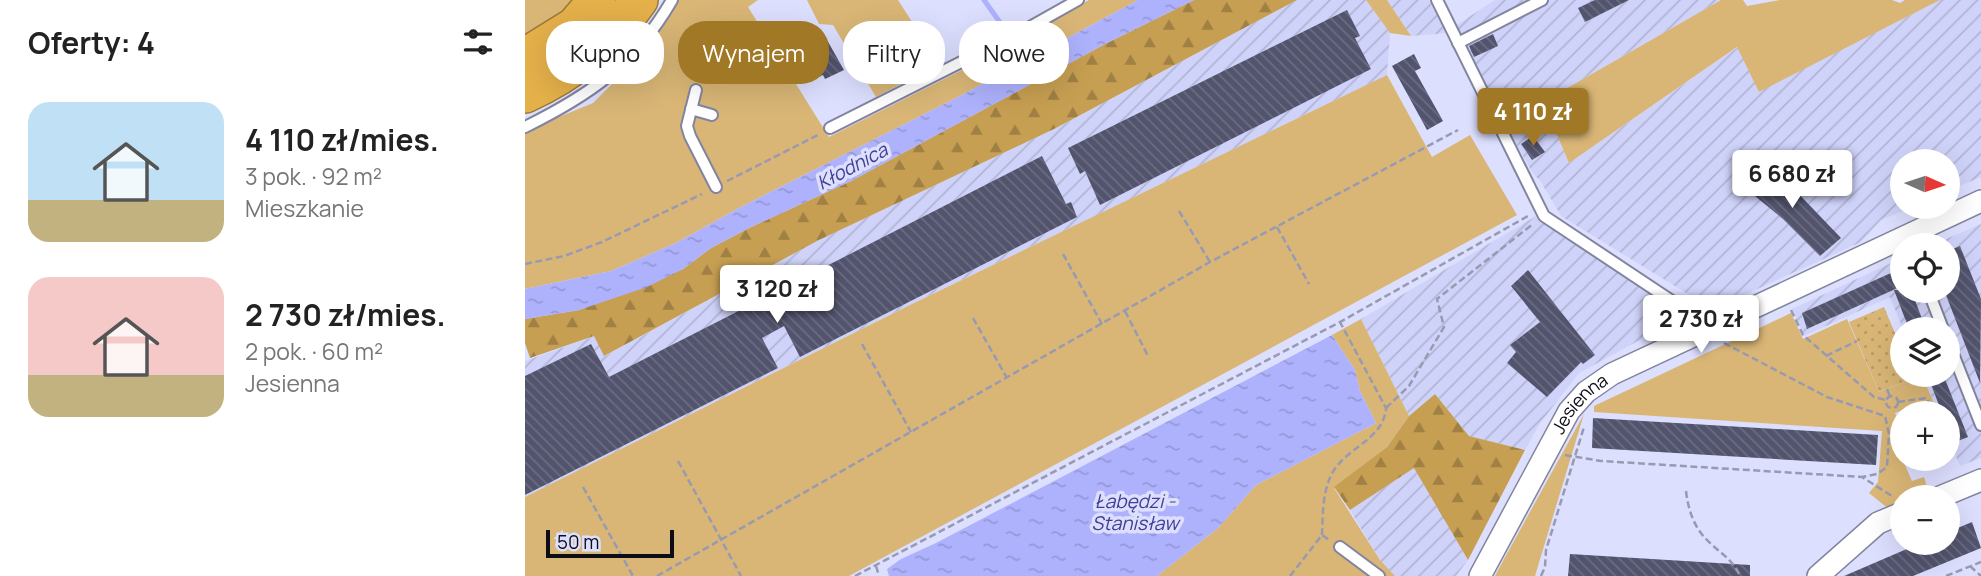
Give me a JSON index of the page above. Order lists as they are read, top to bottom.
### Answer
{
  "streets": {
    "street": ["Jesienna"]
  },
  "water": ["Kłodnica", "Łabędzi - Stanisław"],
  "scale_bar": "50 m",
  "north": "right",
  "page": {
    "heading": "Oferty: 4",
    "chip": [
      "Kupno",
      "Wynajem",
      "Filtry",
      "Nowe"
    ],
    "list": [
      {
        "name": "4 110 zł/mies.",
        "note": "3 pok. · 92 m² · Mieszkanie"
      },
      {
        "name": "2 730 zł/mies.",
        "note": "2 pok. · 60 m² · Jesienna"
      }
    ],
    "price": [
      "4 110 zł",
      "6 680 zł",
      "3 120 zł",
      "2 730 zł"
    ],
    "map_buttons": ["+", "−"],
    "scale": "50 m"
  }
}
